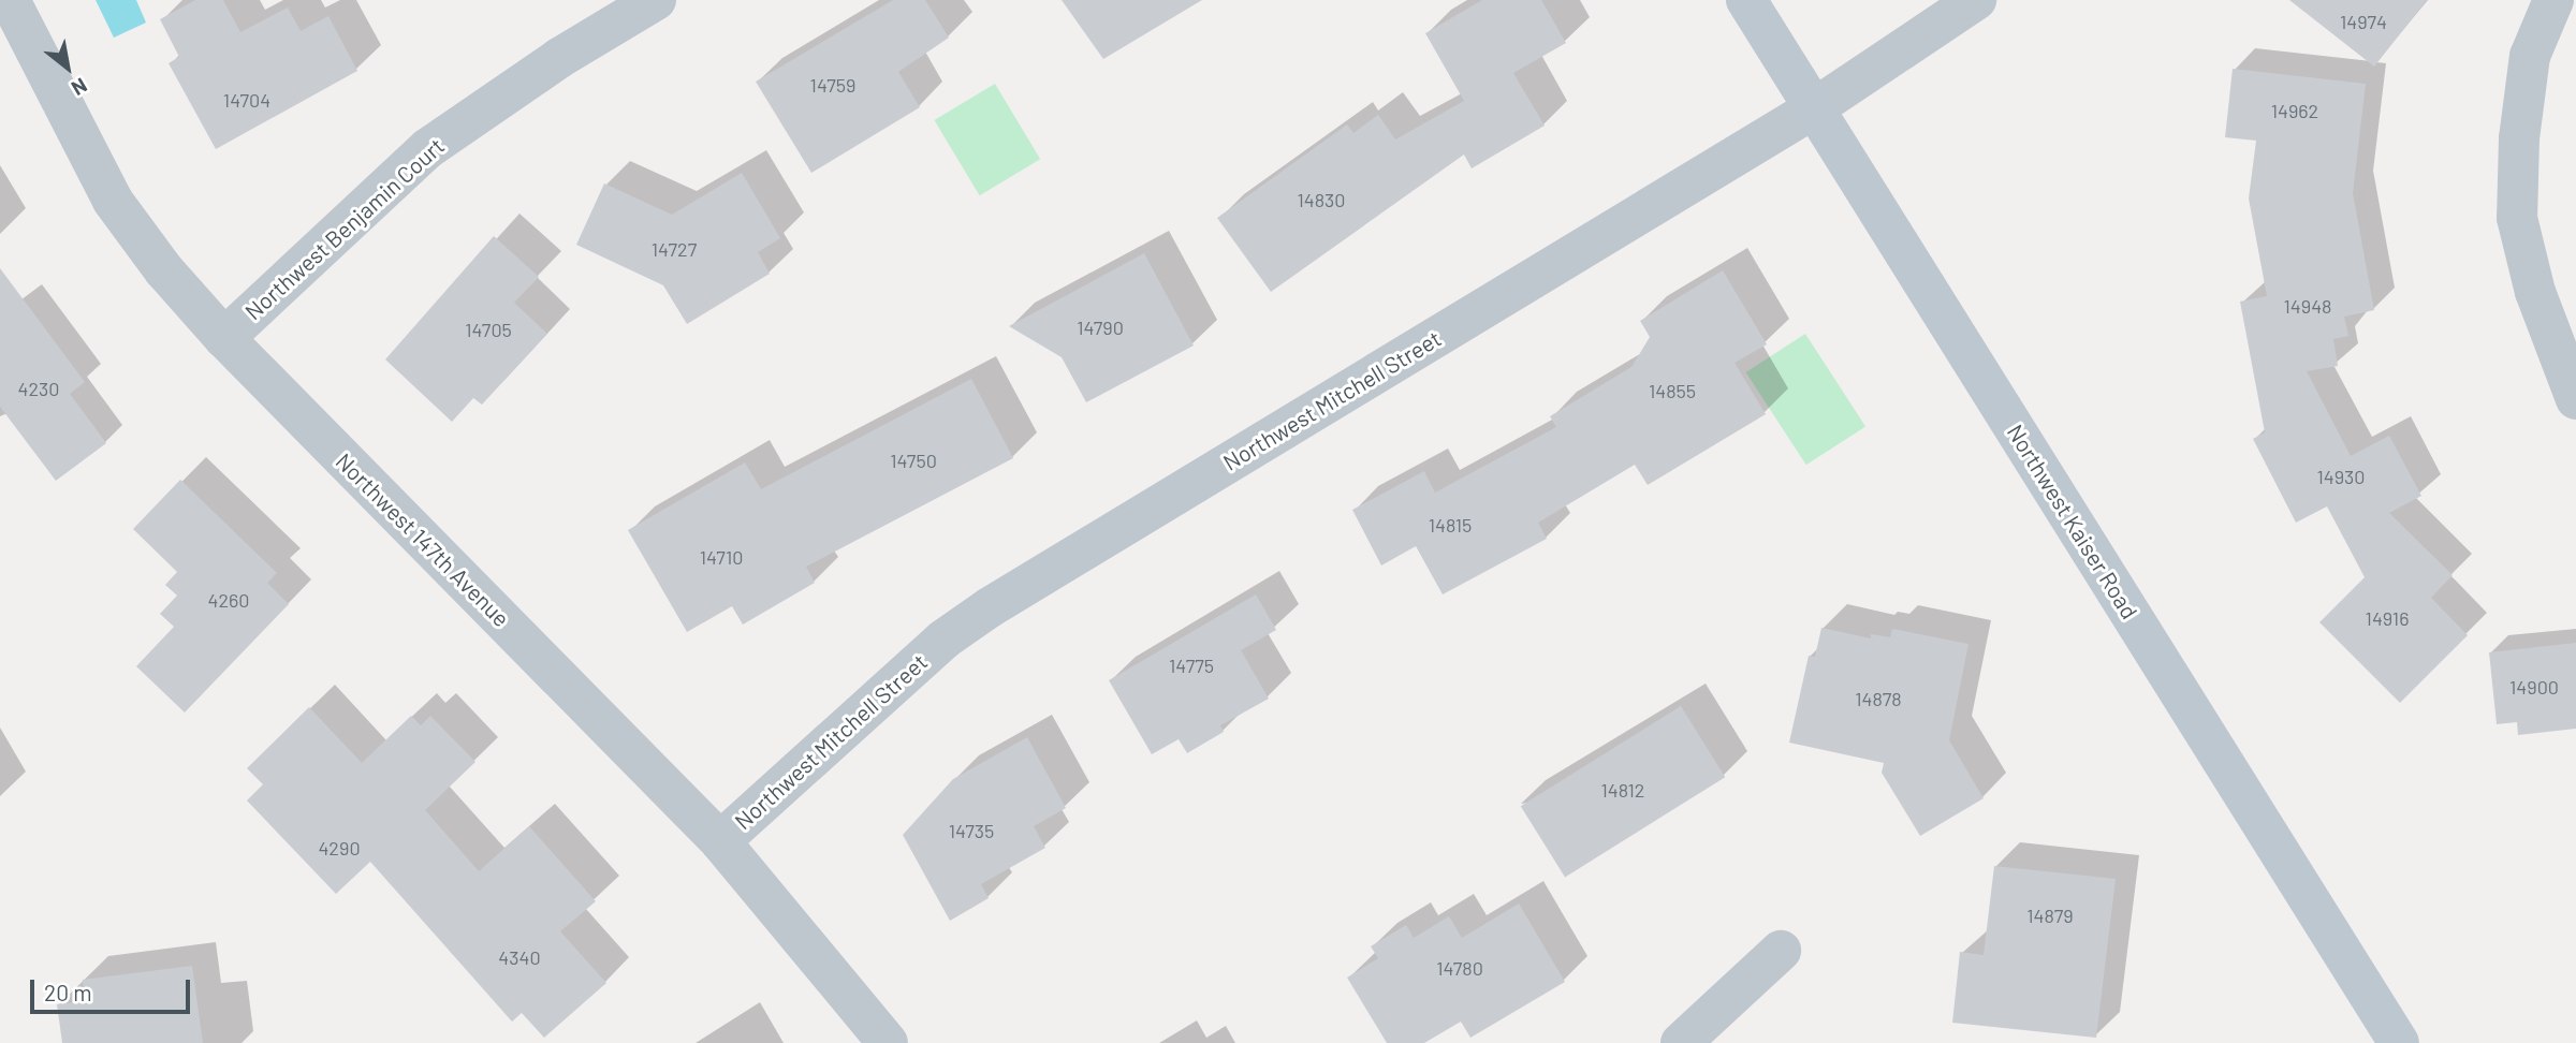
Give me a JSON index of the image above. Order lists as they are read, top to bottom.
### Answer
{
  "streets": {
    "main road": ["Northwest Kaiser Road"],
    "street": ["Northwest Benjamin Court", "Northwest Mitchell Street", "Northwest 147th Avenue"]
  },
  "crossings": [
    ["Northwest Benjamin Court", "Northwest 147th Avenue"],
    ["Northwest Mitchell Street", "Northwest Kaiser Road"],
    ["Northwest Mitchell Street", "Northwest 147th Avenue"]
  ],
  "house_numbers": [
    "14974",
    "14759",
    "14704",
    "14962",
    "14830",
    "14727",
    "14948",
    "14790",
    "14705",
    "4230",
    "14855",
    "14750",
    "14930",
    "14815",
    "14710",
    "4260",
    "14916",
    "14775",
    "14900",
    "14878",
    "14812",
    "14735",
    "4290",
    "14879",
    "4340",
    "14780"
  ],
  "scale_bar": "20 m",
  "north": "bottom right"
}
